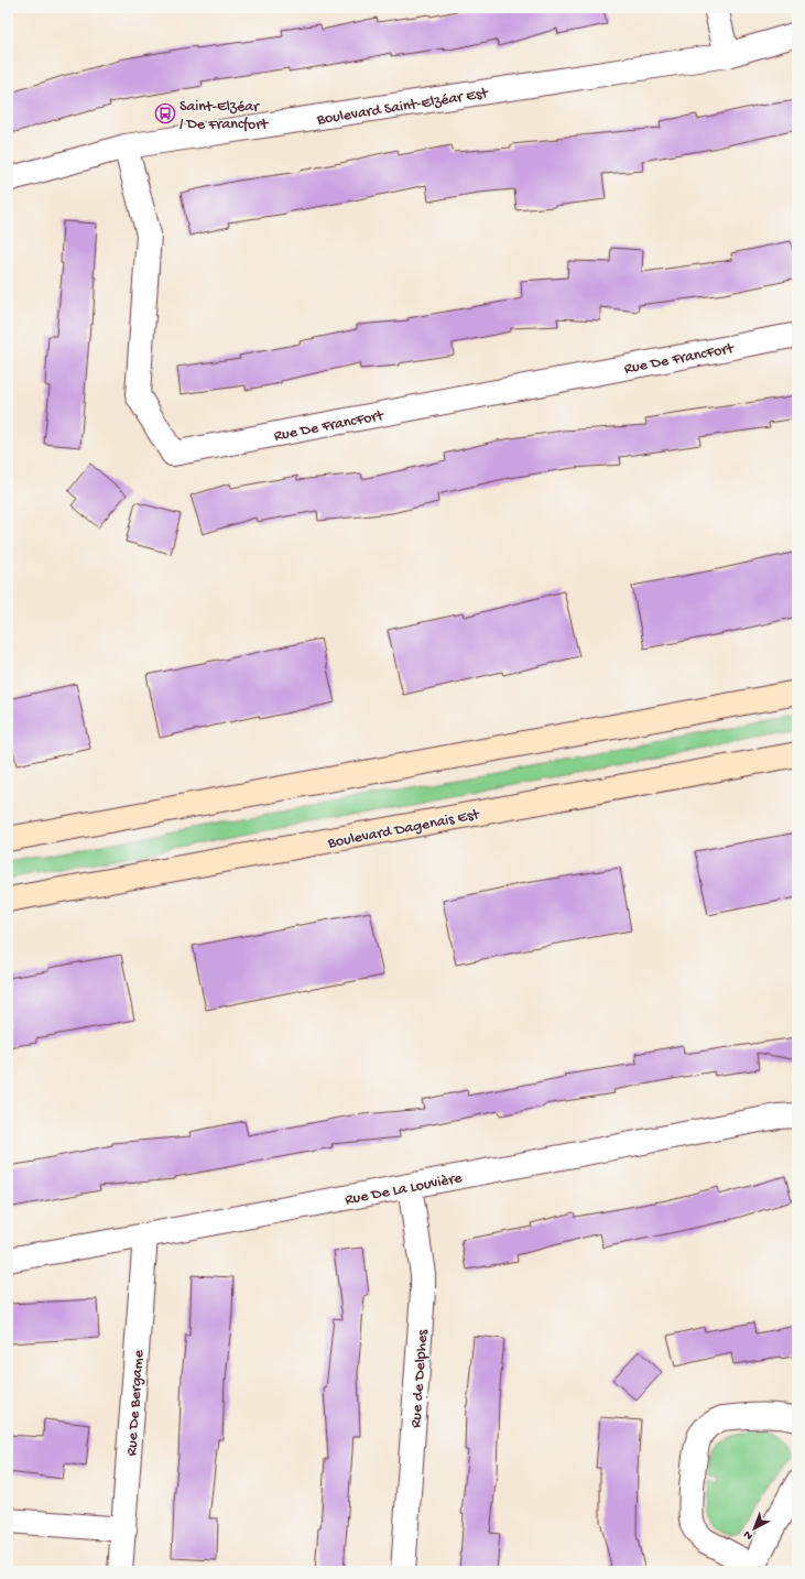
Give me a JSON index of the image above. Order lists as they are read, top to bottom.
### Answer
{
  "streets": {
    "main road": ["Boulevard Dagenais Est"],
    "street": [
      "Boulevard Saint-Elzéar Est",
      "Rue De FrancFort",
      "Rue De La Louvière",
      "Rue de Delphes",
      "Rue De Bergame"
    ]
  },
  "crossings": [
    ["Boulevard Saint-Elzéar Est", "Rue De FrancFort"],
    ["Rue De La Louvière", "Rue de Delphes"],
    ["Rue De La Louvière", "Rue De Bergame"]
  ],
  "places": {
    "bus stop": ["Saint-Elzéar / De Francfort"]
  },
  "north": "bottom left"
}
